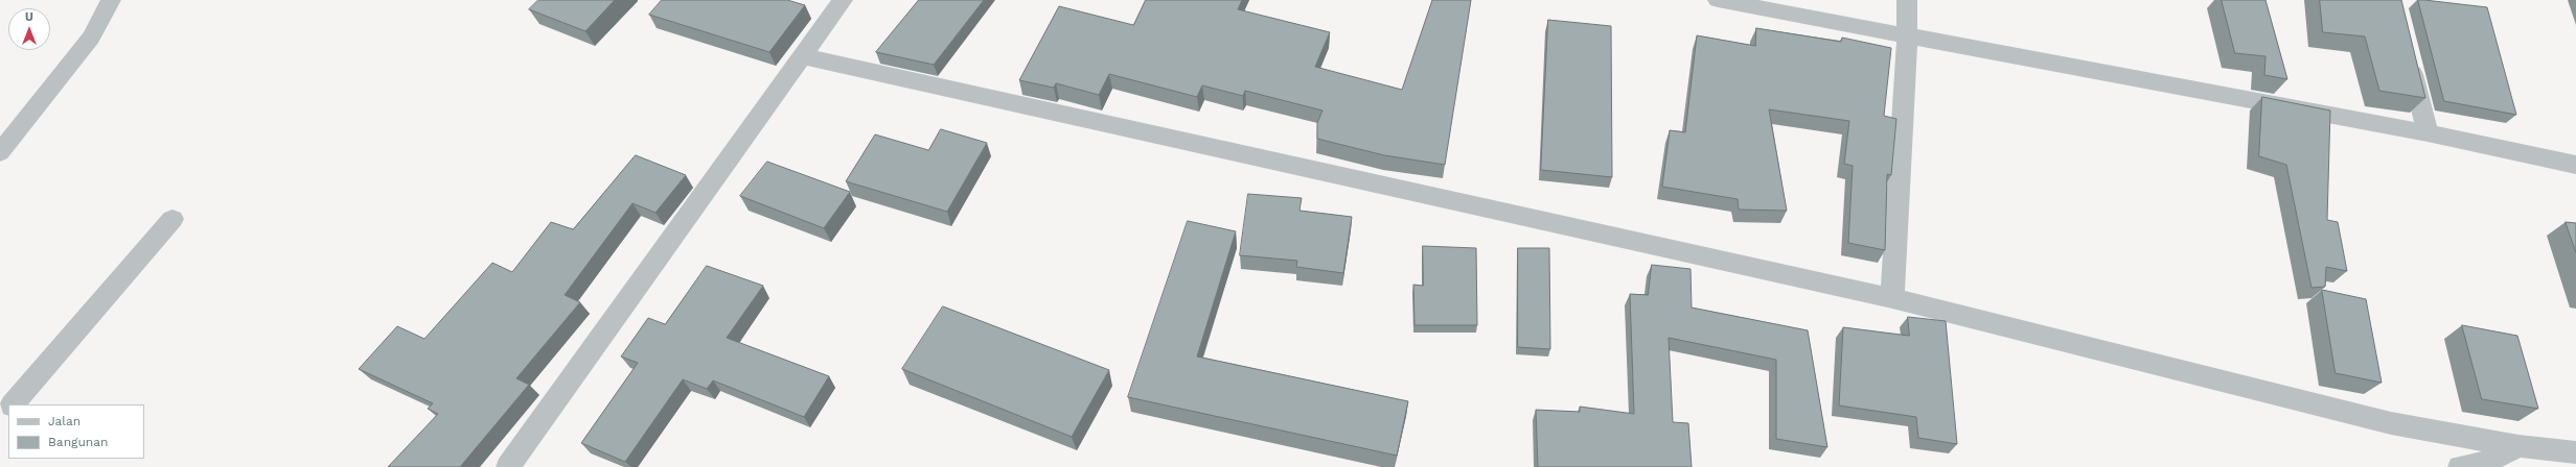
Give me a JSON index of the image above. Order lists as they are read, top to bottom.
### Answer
{
  "legend": ["Jalan", "Bangunan"],
  "north": "top"
}
